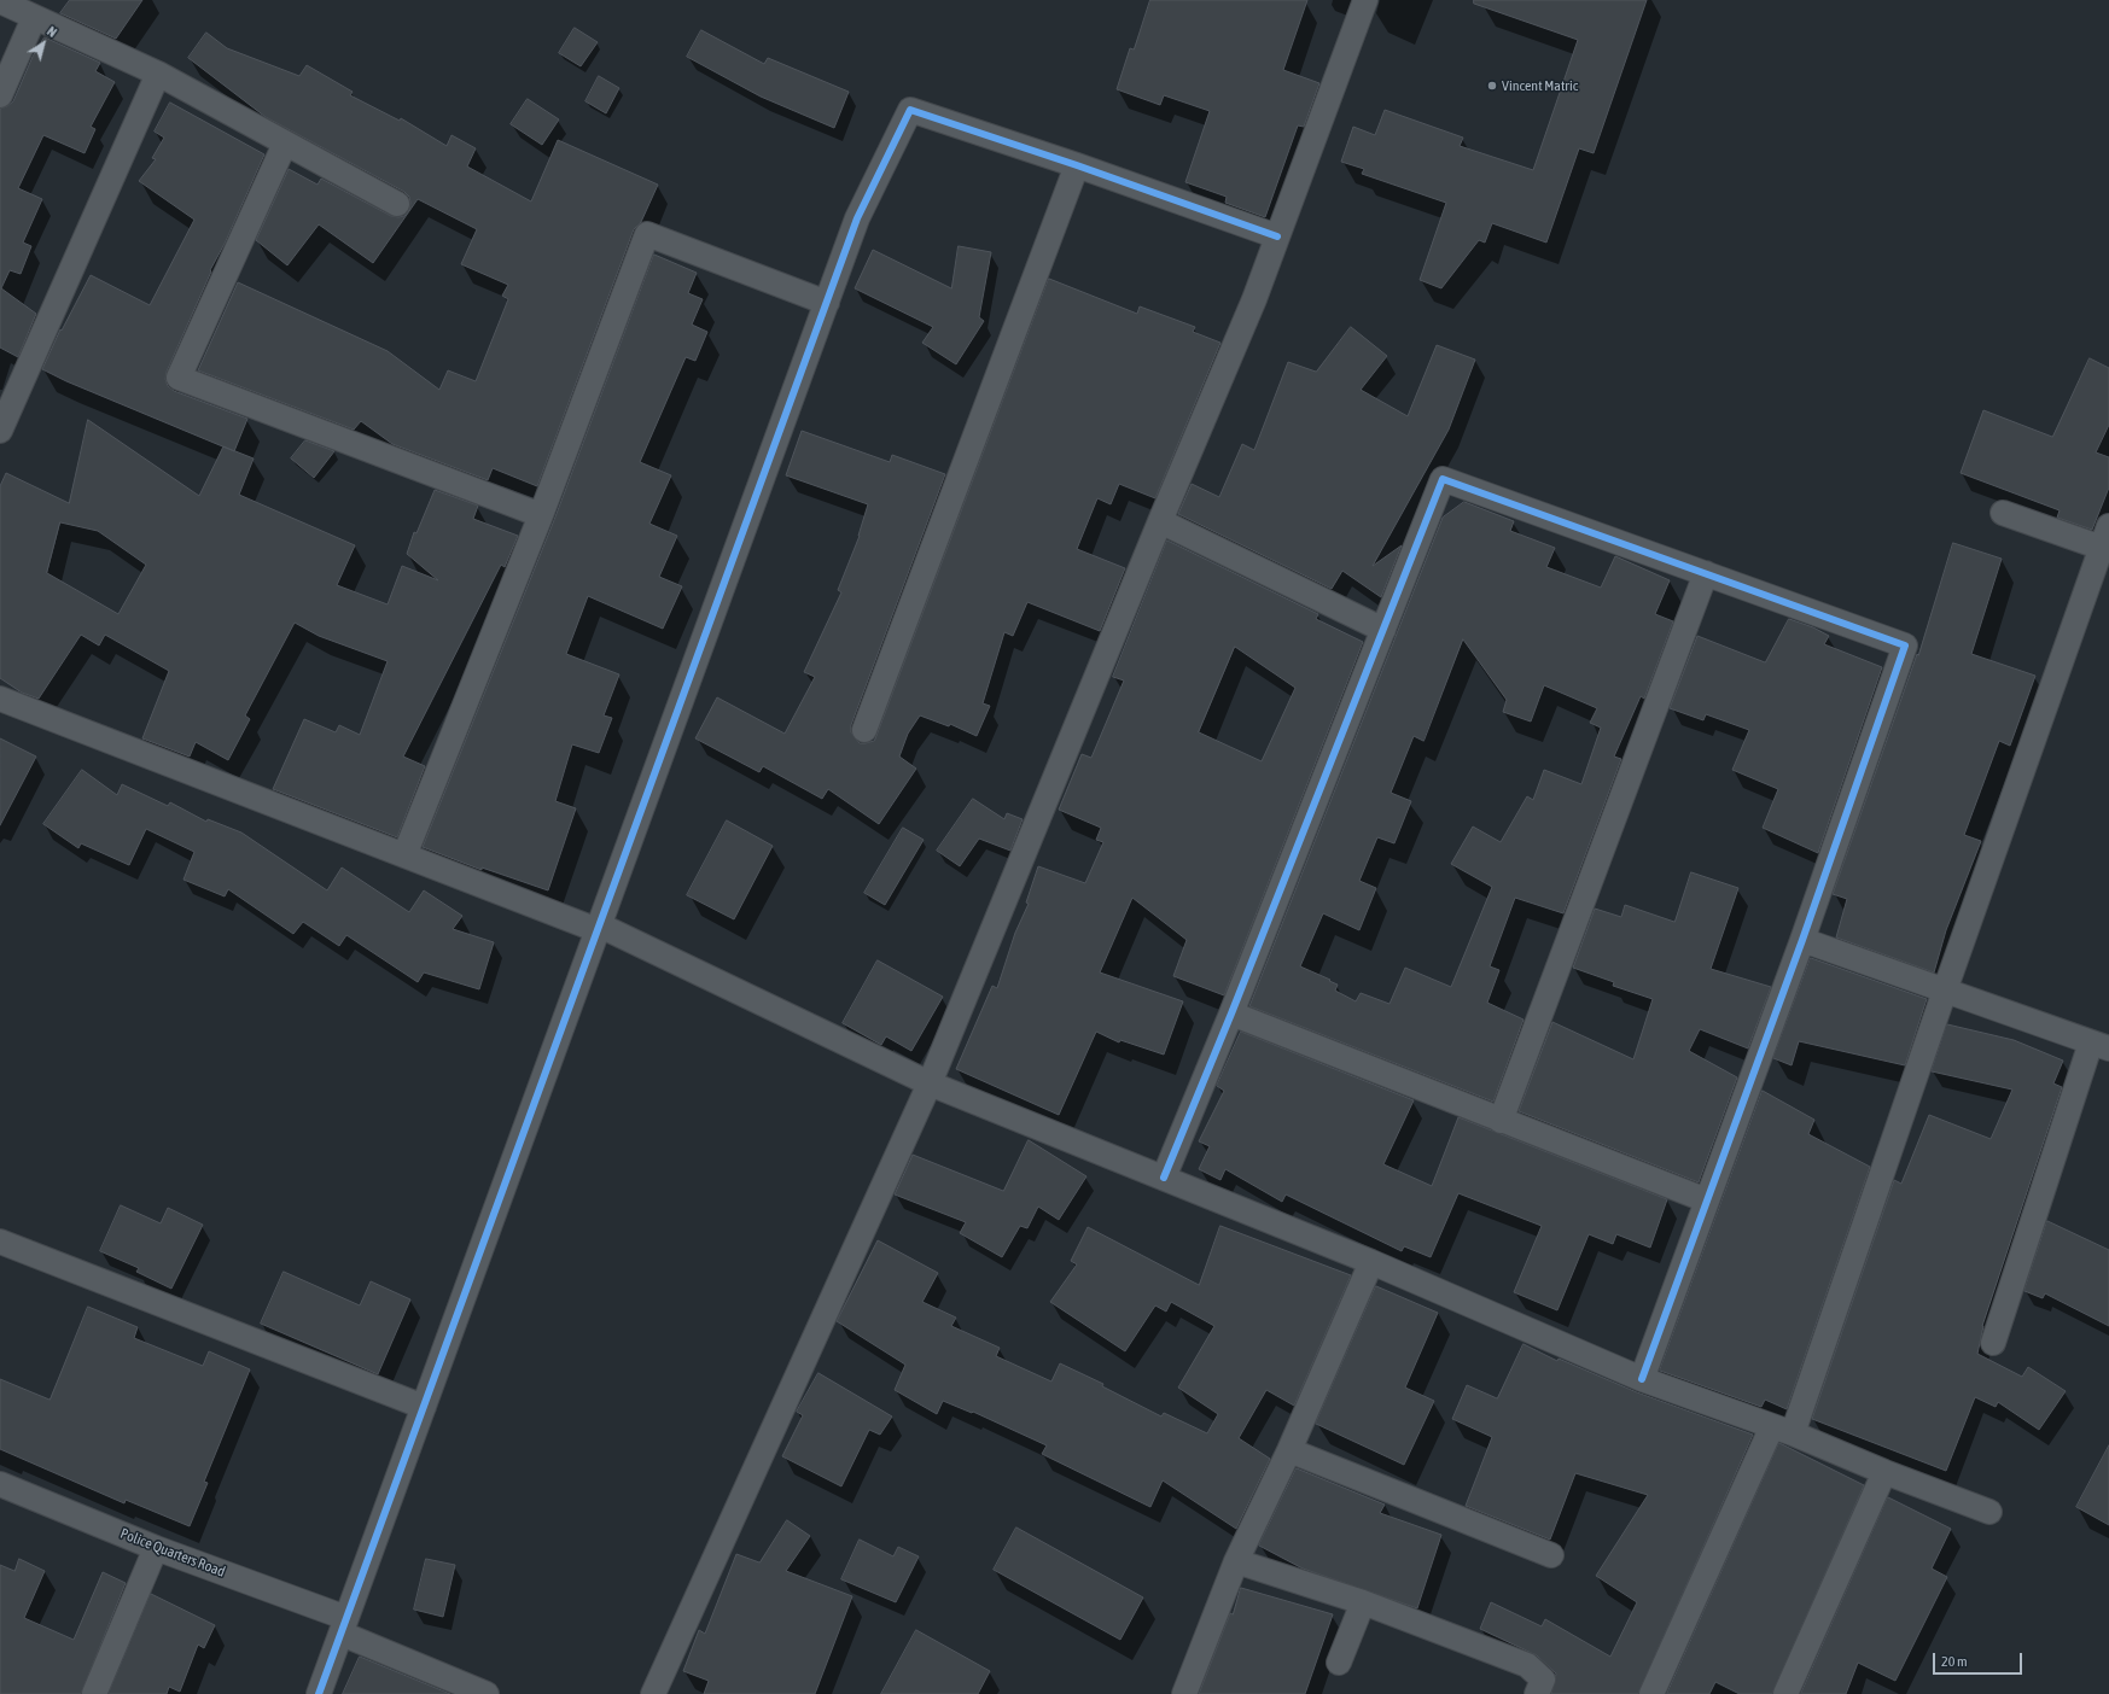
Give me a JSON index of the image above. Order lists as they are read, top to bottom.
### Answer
{
  "streets": {
    "street": ["Police Quarters Road"]
  },
  "places": ["Vincent Matric"],
  "scale_bar": "20 m",
  "north": "top right"
}
